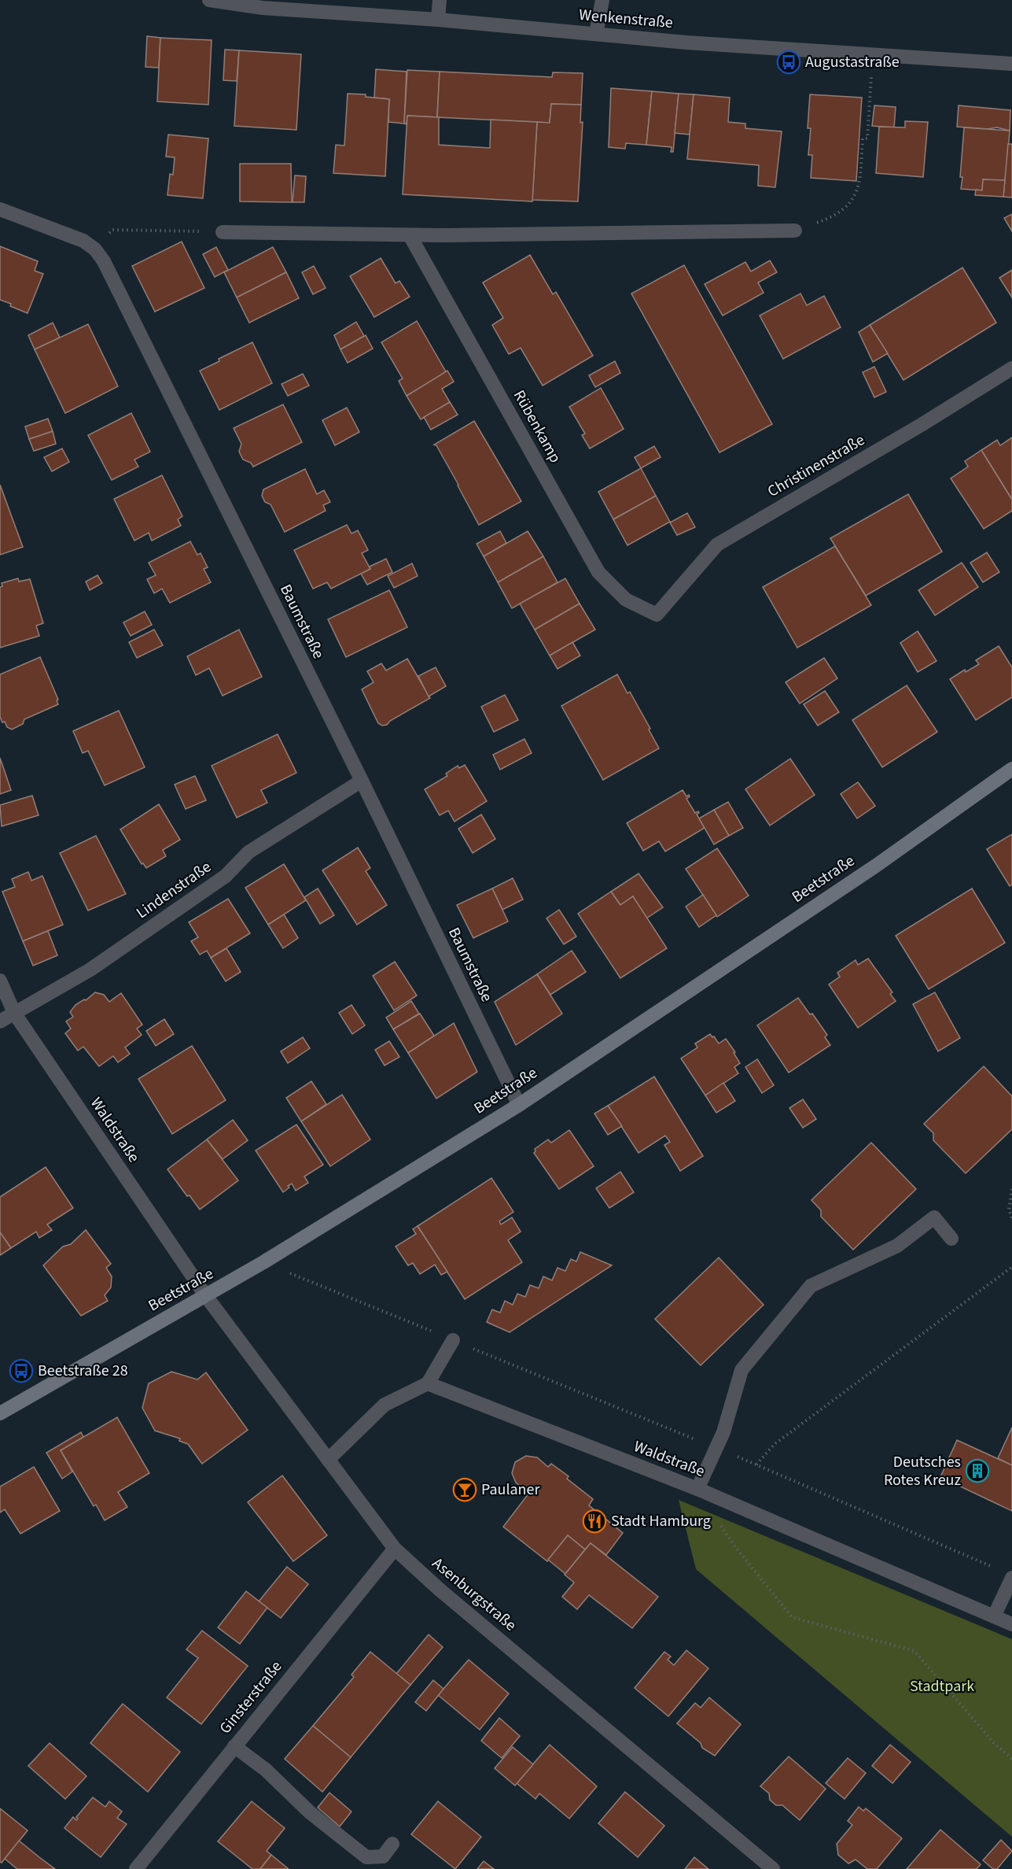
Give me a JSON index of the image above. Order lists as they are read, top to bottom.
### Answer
{
  "streets": {
    "main road": ["Beetstraße"],
    "street": [
      "Wenkenstraße",
      "Rübenkamp",
      "Christinenstraße",
      "Baumstraße",
      "Lindenstraße",
      "Waldstraße",
      "Asenburgstraße",
      "Ginsterstraße"
    ]
  },
  "crossings": [
    ["Rübenkamp", "Christinenstraße"],
    ["Baumstraße", "Beetstraße"],
    ["Baumstraße", "Lindenstraße"],
    ["Beetstraße", "Waldstraße"],
    ["Beetstraße", "Asenburgstraße"],
    ["Lindenstraße", "Waldstraße"],
    ["Waldstraße", "Asenburgstraße"],
    ["Asenburgstraße", "Ginsterstraße"]
  ],
  "parks": ["Stadtpark"],
  "places": {
    "bus stop": ["Augustastraße", "Beetstraße 28"],
    "building": ["Deutsches Rotes Kreuz"],
    "bar": ["Paulaner"],
    "restaurant": ["Stadt Hamburg"]
  }
}
